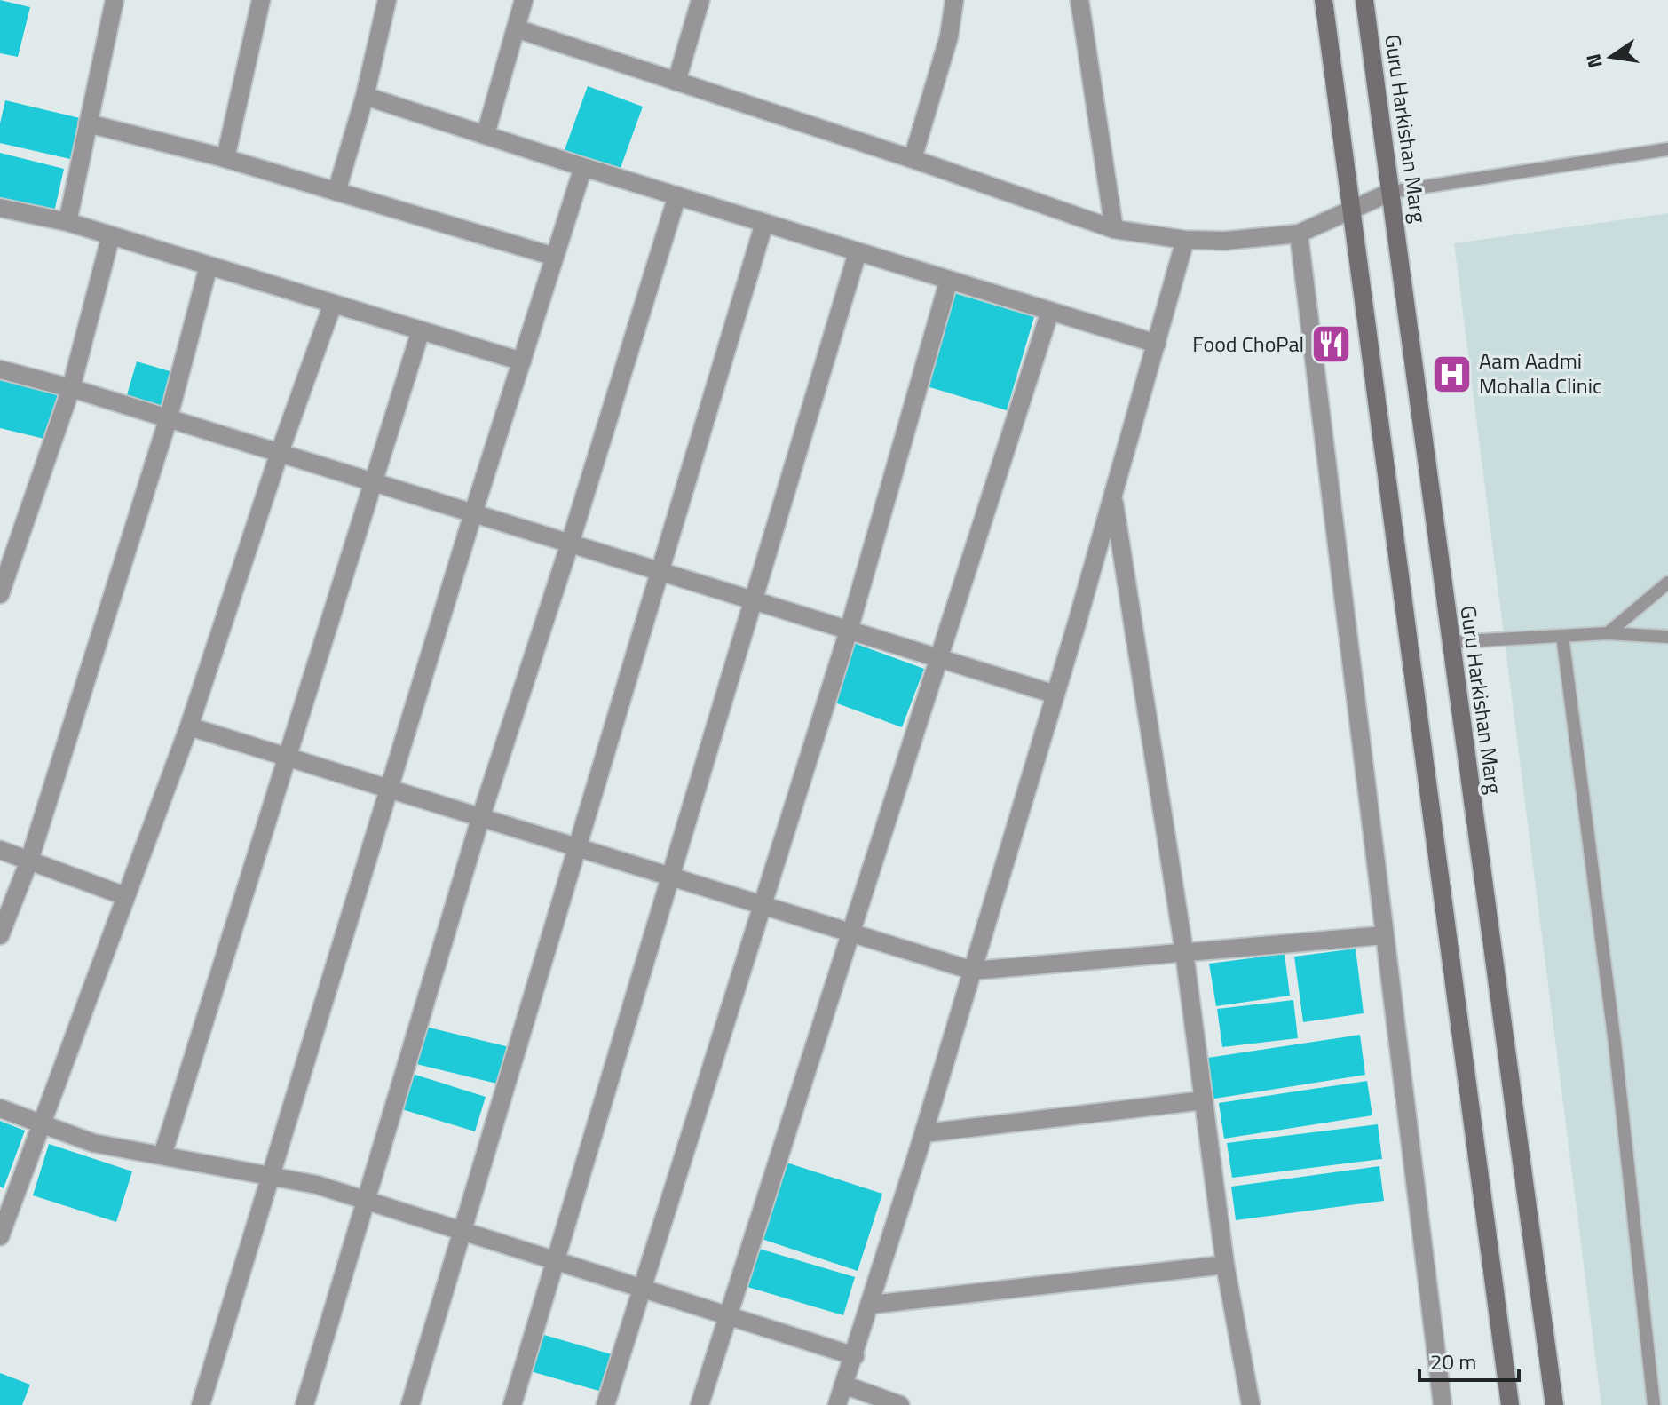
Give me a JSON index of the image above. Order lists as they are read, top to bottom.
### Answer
{
  "streets": {
    "main road": ["Guru Harkishan Marg"]
  },
  "places": {
    "restaurant": ["Food ChoPal"],
    "hospital": ["Aam Aadmi Mohalla Clinic"]
  },
  "scale_bar": "20 m",
  "north": "left"
}
